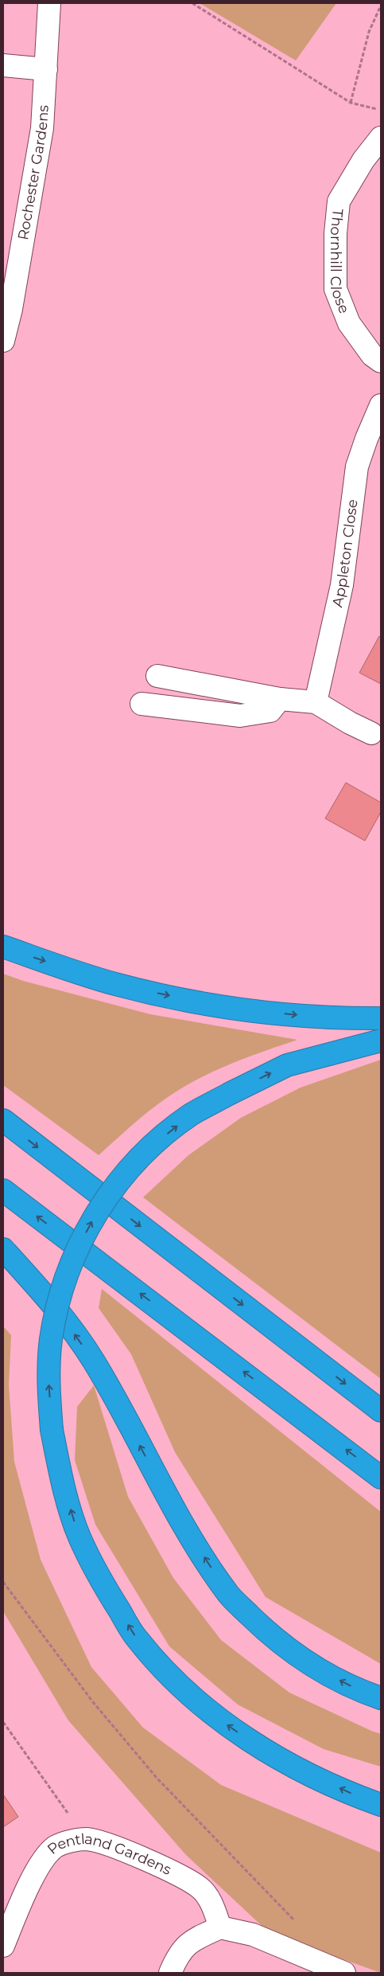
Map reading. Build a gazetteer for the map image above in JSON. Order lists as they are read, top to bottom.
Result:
{
  "streets": {
    "street": [
      "Rochester Gardens",
      "Thornhill Close",
      "Appleton Close",
      "Pentland Gardens"
    ]
  }
}
